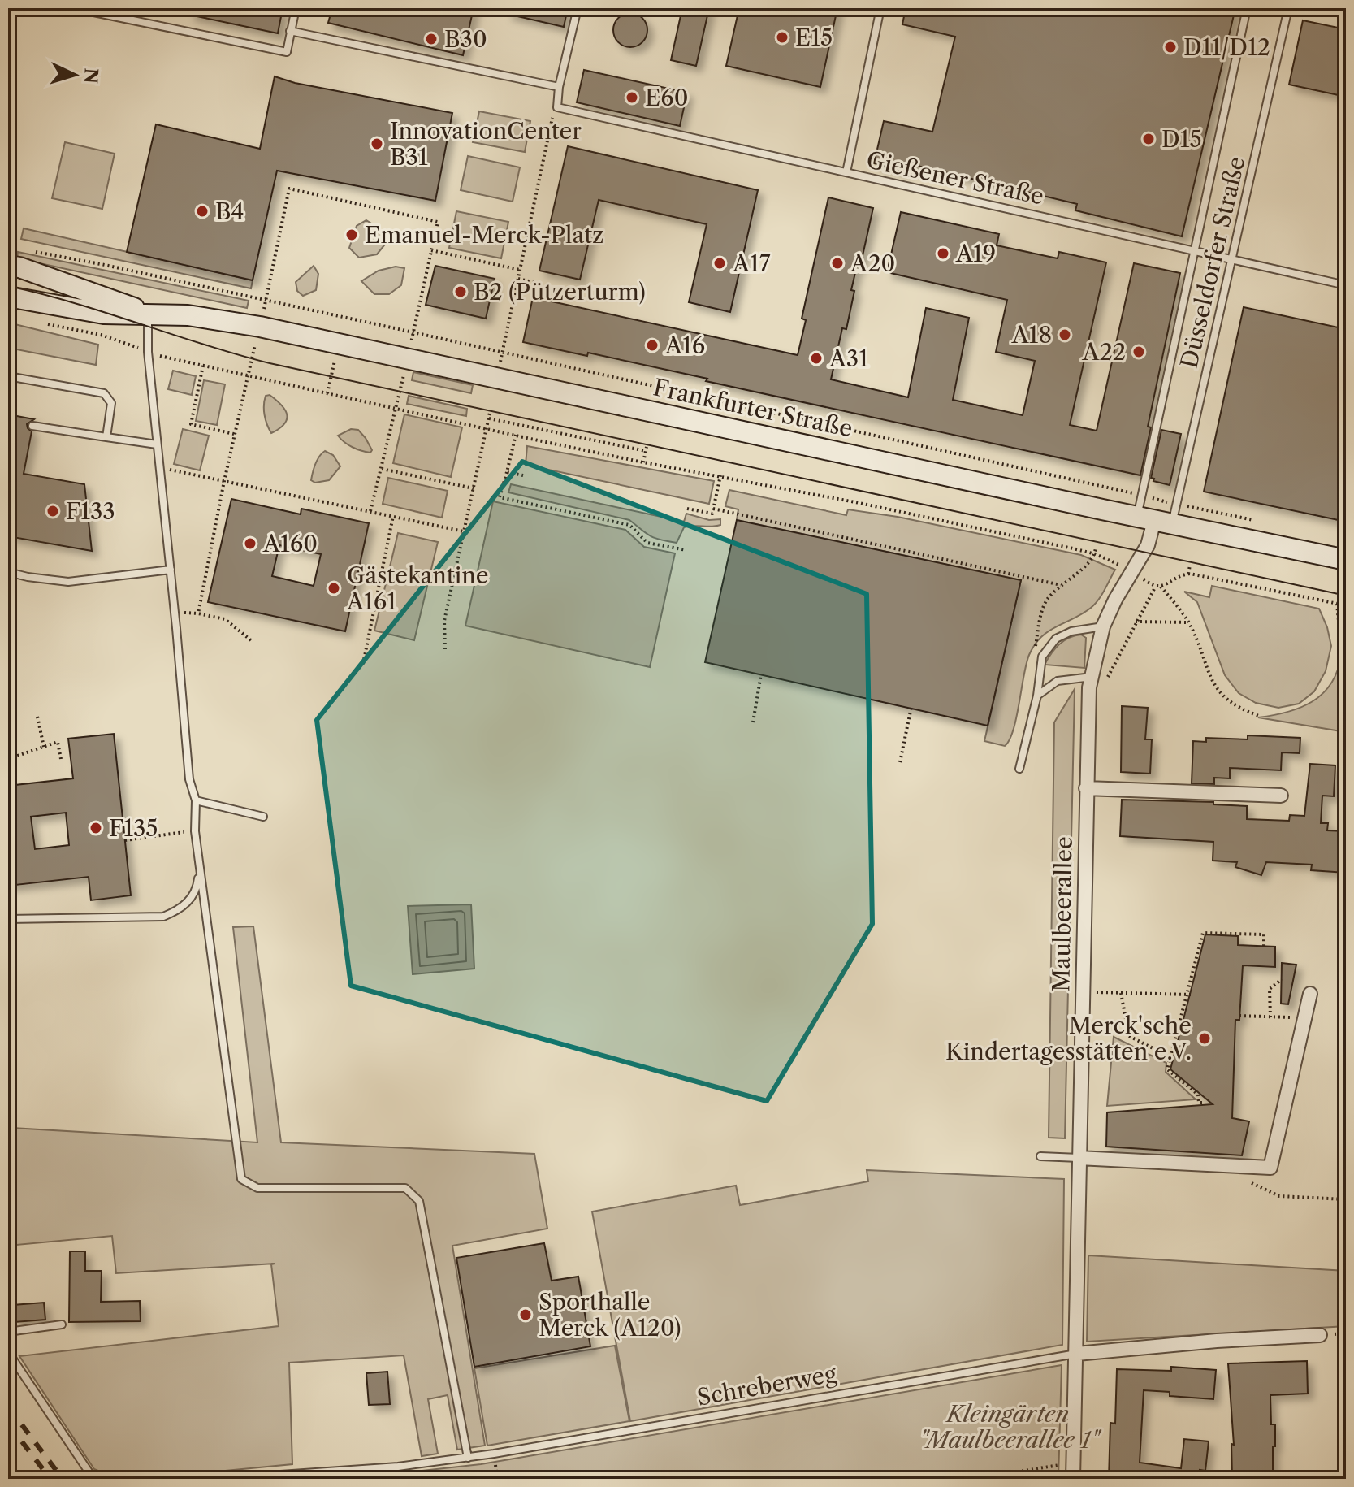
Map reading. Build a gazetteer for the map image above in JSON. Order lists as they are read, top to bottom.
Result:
{
  "streets": {
    "main road": ["Frankfurter Straße"],
    "street": ["Maulbeerallee", "Schreberweg"],
    "lane": ["Gießener Straße", "Düsseldorfer Straße"]
  },
  "crossings": [
    ["Gießener Straße", "Düsseldorfer Straße"],
    ["Düsseldorfer Straße", "Frankfurter Straße"],
    ["Düsseldorfer Straße", "Maulbeerallee"],
    ["Frankfurter Straße", "Maulbeerallee"],
    ["Maulbeerallee", "Schreberweg"]
  ],
  "parks": ["Kleingärten \"Maulbeerallee 1\""],
  "places": [
    "E15",
    "B30",
    "D11/D12",
    "E60",
    "D15",
    "InnovationCenter B31",
    "B4",
    "Emanuel-Merck-Platz",
    "A19",
    "A17",
    "A20",
    "B2 (Pützerturm)",
    "A18",
    "A16",
    "A22",
    "A31",
    "F133",
    "A160",
    "Gästekantine A161",
    "F135",
    "Merck'sche Kindertagesstätten e.V.",
    "Sporthalle Merck (A120)"
  ],
  "north": "right"
}
